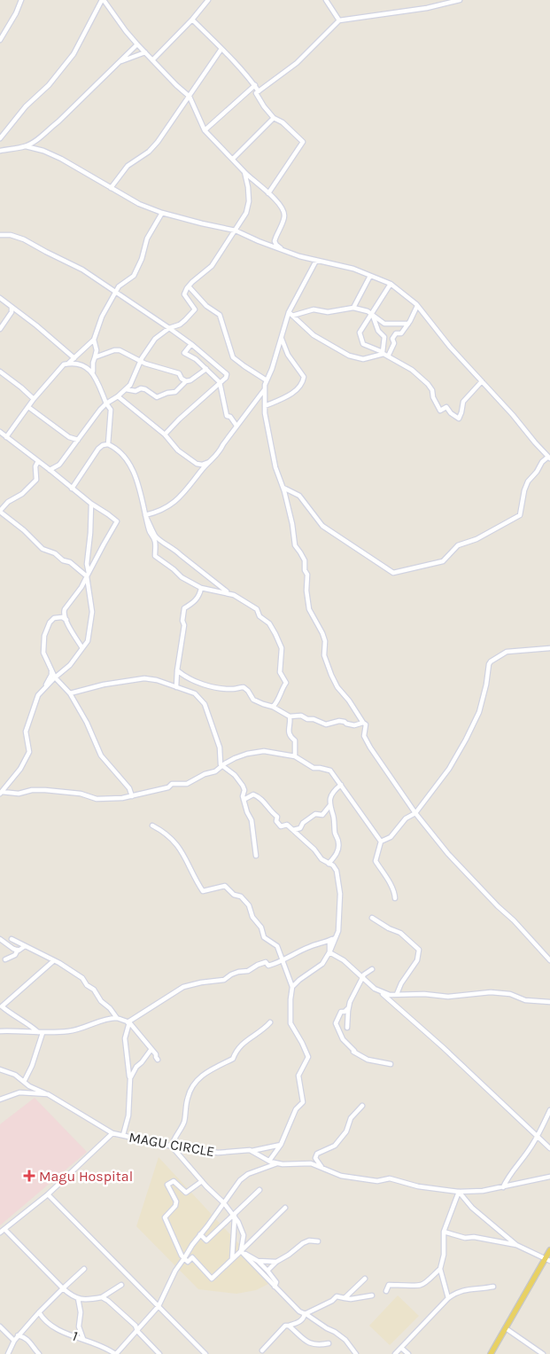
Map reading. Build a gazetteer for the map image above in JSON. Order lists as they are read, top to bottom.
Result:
{
  "streets": {
    "street": ["MAGU CIRCLE", "1"]
  },
  "places": {
    "health": ["Magu Hospital"]
  }
}
